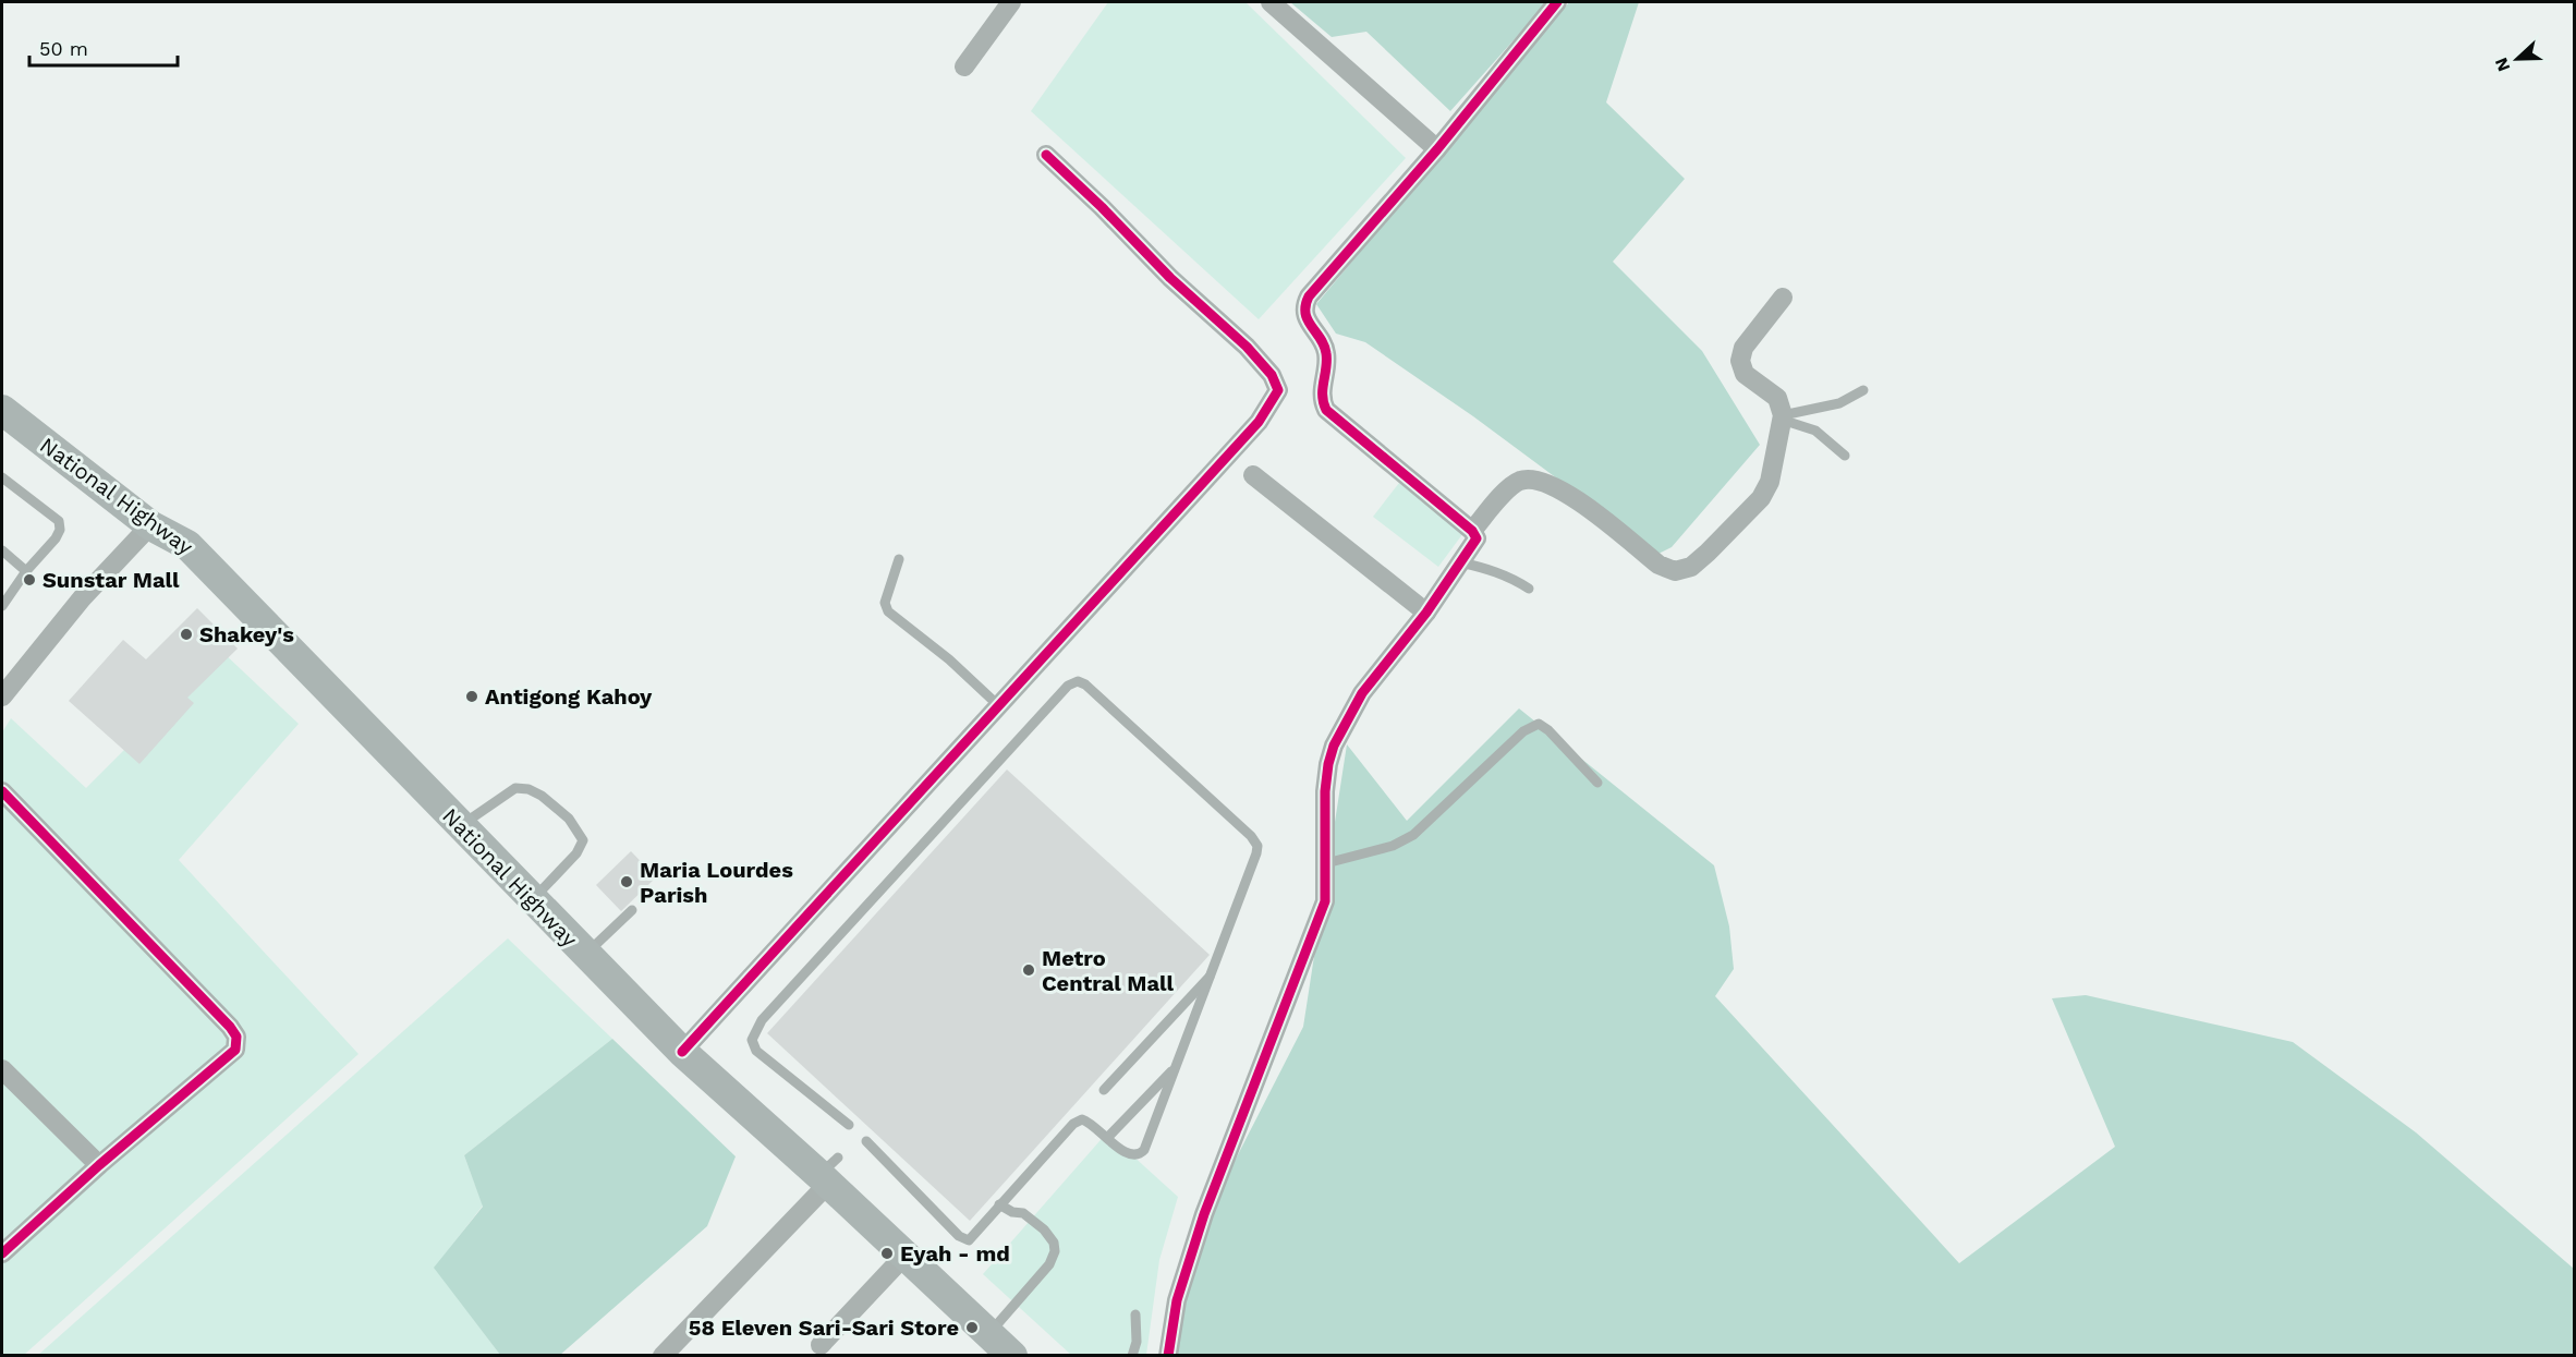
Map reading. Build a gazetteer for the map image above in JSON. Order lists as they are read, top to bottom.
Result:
{
  "streets": {
    "main road": ["National Highway"]
  },
  "places": [
    "Sunstar Mall",
    "Shakey's",
    "Antigong Kahoy",
    "Maria Lourdes Parish",
    "Metro Central Mall",
    "Eyah - md",
    "58 Eleven Sari-Sari Store"
  ],
  "scale_bar": "50 m",
  "north": "left"
}
